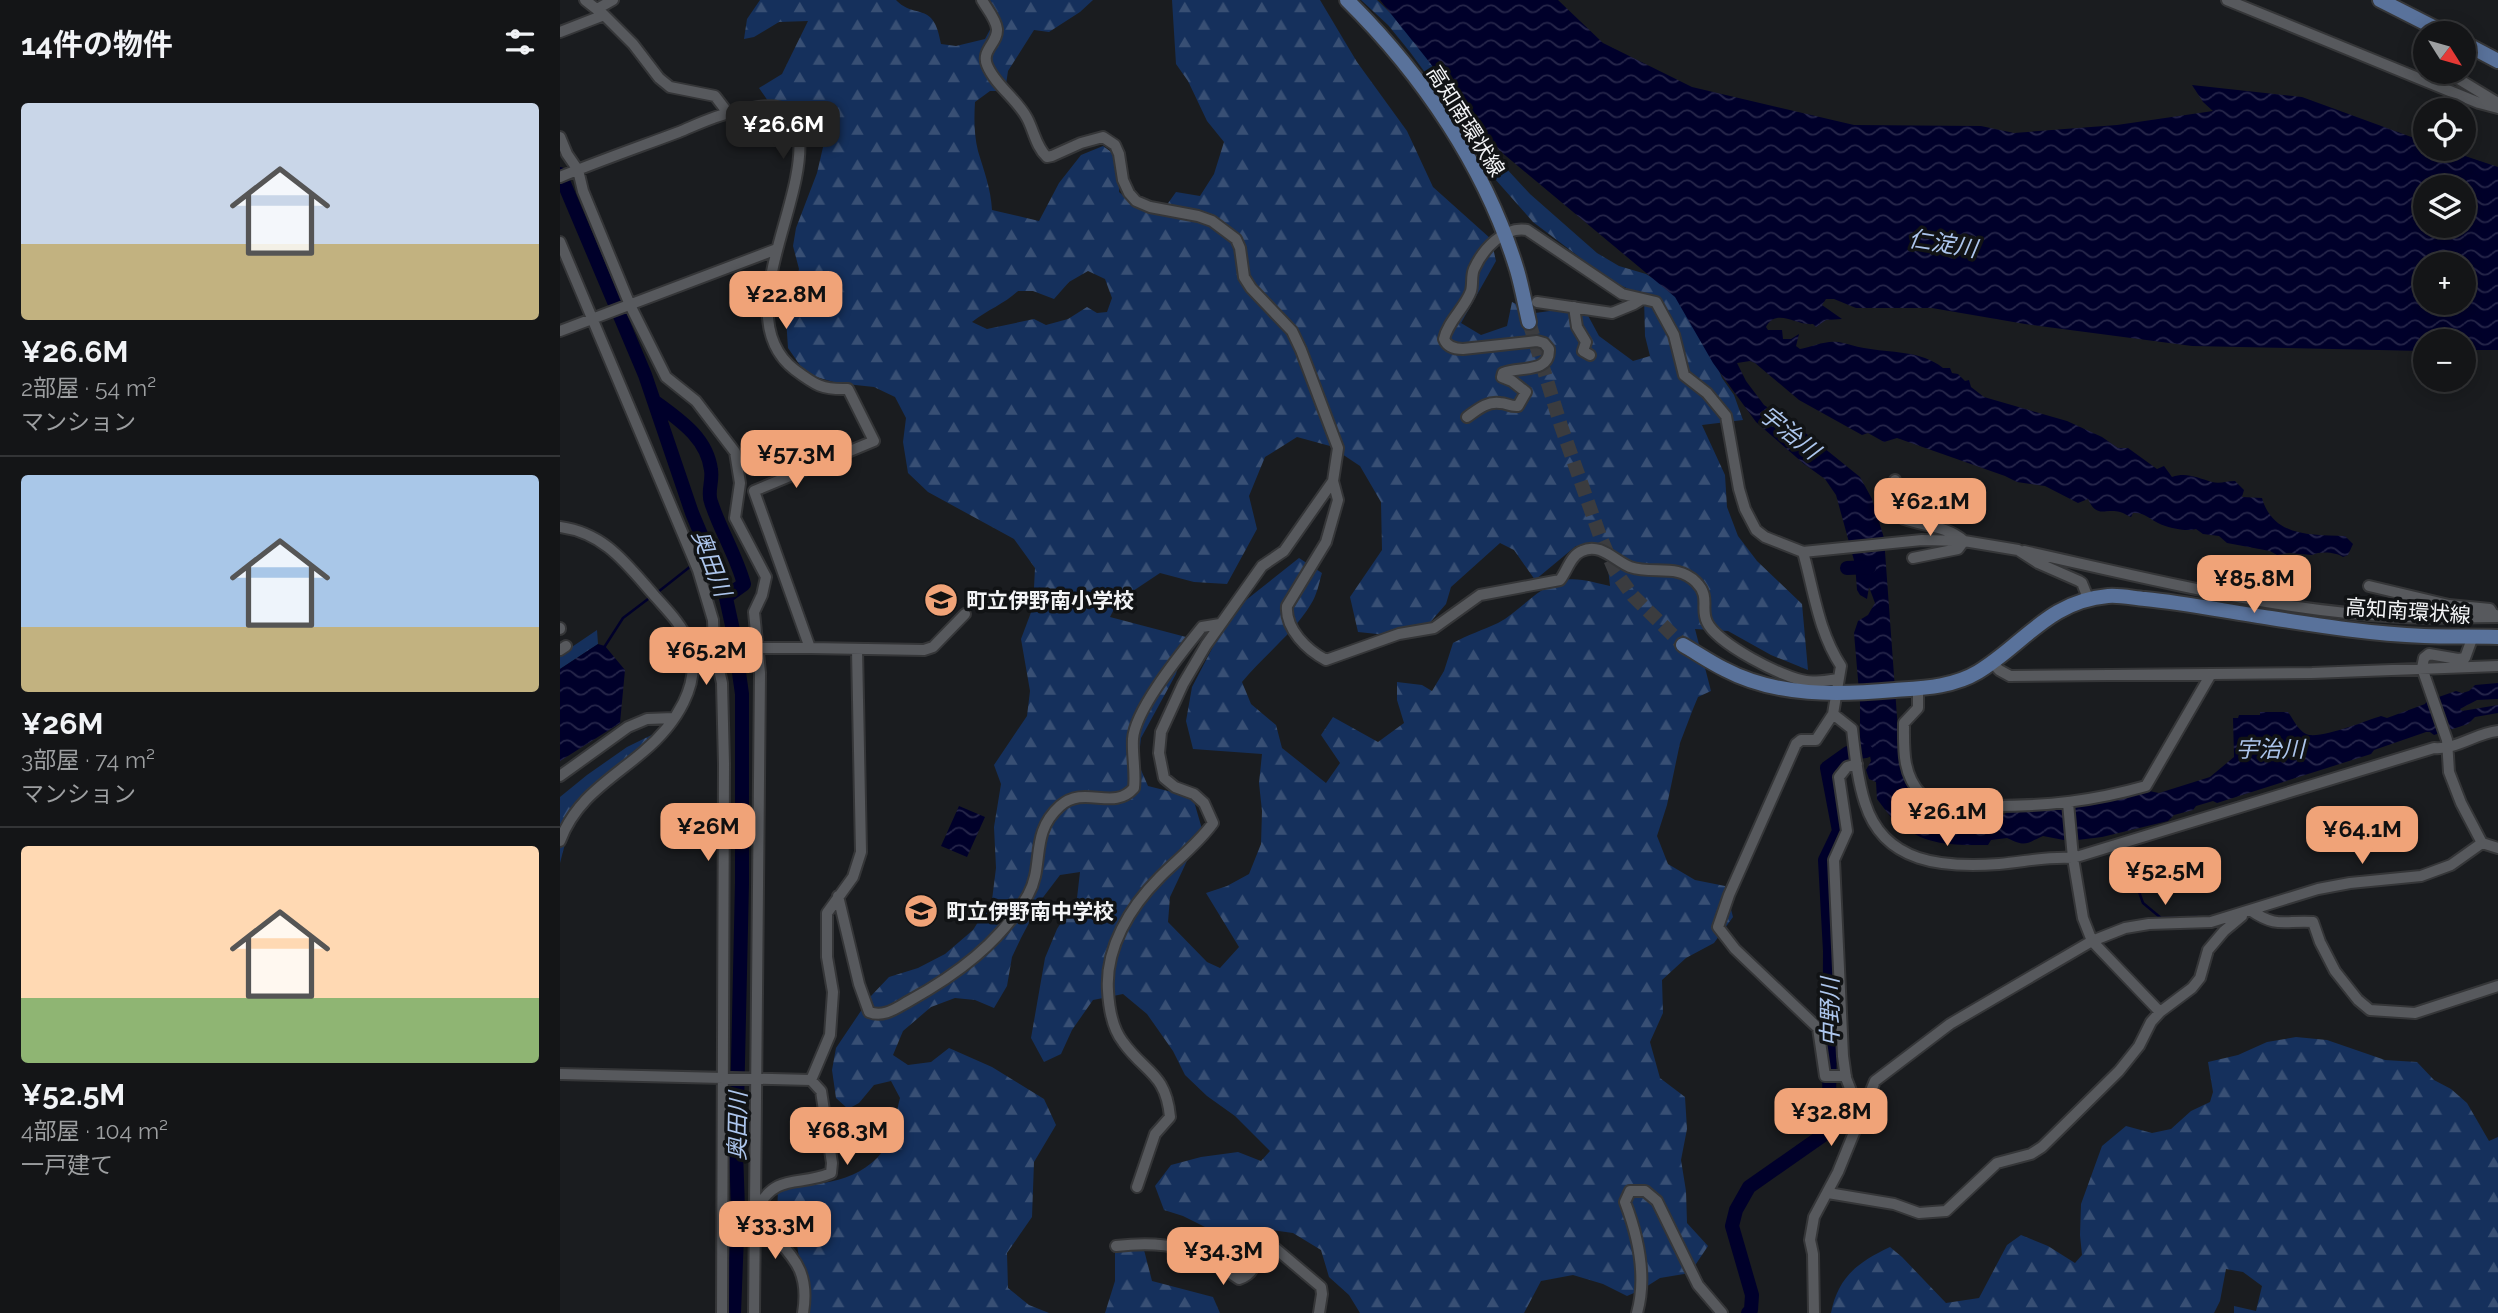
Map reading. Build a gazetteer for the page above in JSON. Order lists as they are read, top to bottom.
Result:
{
  "streets": {
    "main road": ["高知南環状線"]
  },
  "water": [
    "仁淀川",
    "宇治川",
    "奥田川",
    "中野川"
  ],
  "places": {
    "school or university": ["町立伊野南小学校", "町立伊野南中学校"]
  },
  "north": "bottom right",
  "page": {
    "heading": "14件の物件",
    "map_buttons": ["+", "−"],
    "list": [
      {
        "name": "¥26.6M",
        "note": "2部屋 · 54 m² · マンション"
      },
      {
        "name": "¥26M",
        "note": "3部屋 · 74 m² · マンション"
      },
      {
        "name": "¥52.5M",
        "note": "4部屋 · 104 m² · 一戸建て"
      }
    ],
    "price": [
      "¥26.6M",
      "¥22.8M",
      "¥57.3M",
      "¥62.1M",
      "¥85.8M",
      "¥65.2M",
      "¥26.1M",
      "¥26M",
      "¥64.1M",
      "¥52.5M",
      "¥32.8M",
      "¥68.3M",
      "¥33.3M",
      "¥34.3M"
    ]
  }
}
